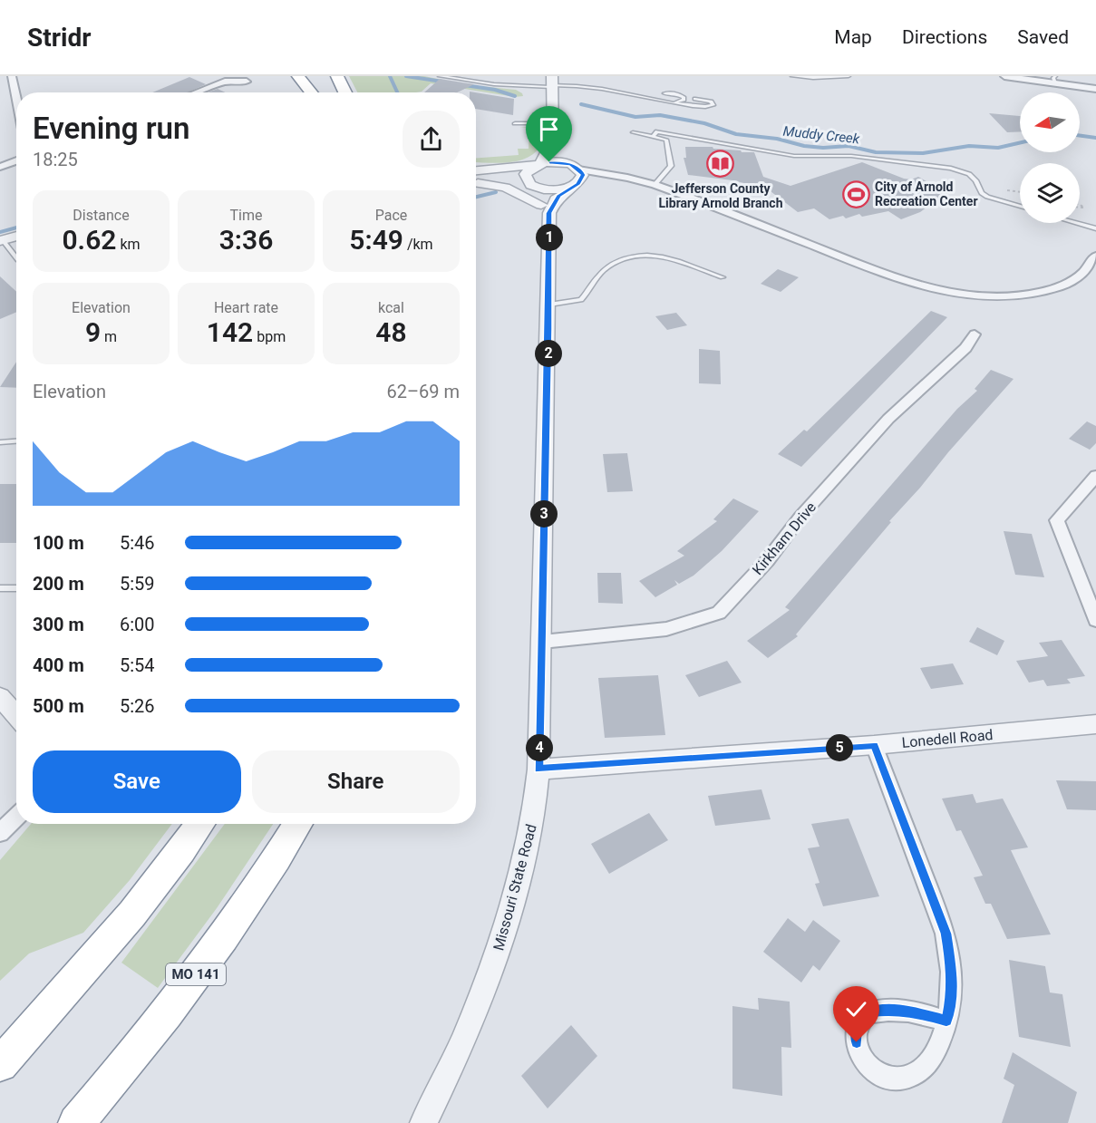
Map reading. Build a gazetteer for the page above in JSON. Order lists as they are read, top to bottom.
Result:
{
  "streets": {
    "highway": ["MO 141"],
    "street": ["Kirkham Drive", "Lonedell Road", "Missouri State Road"]
  },
  "crossings": [
    ["Kirkham Drive", "Missouri State Road"],
    ["Lonedell Road", "Missouri State Road"]
  ],
  "water": ["Muddy Creek"],
  "places": {
    "library": ["Jefferson County Library Arnold Branch"],
    "sports": ["City of Arnold Recreation Center"]
  },
  "north": "left",
  "page": {
    "header": "Stridr",
    "nav": ["Map", "Directions", "Saved"],
    "heading": ["Evening run", "18:25"],
    "stats": [
      ["Distance", "0.62 km"],
      ["Time", "3:36"],
      ["Pace", "5:49 /km"],
      ["Elevation", "9 m"],
      ["Heart rate", "142 bpm"],
      ["kcal", "48"]
    ],
    "pins": [
      "1",
      "2",
      "3",
      "4",
      "5"
    ],
    "chart": ["Elevation", "62–69 m"],
    "list": [
      {
        "name": "100 m",
        "note": "5:46"
      },
      {
        "name": "200 m",
        "note": "5:59"
      },
      {
        "name": "300 m",
        "note": "6:00"
      },
      {
        "name": "400 m",
        "note": "5:54"
      },
      {
        "name": "500 m",
        "note": "5:26"
      }
    ],
    "buttons": ["Save", "Share"]
  }
}
